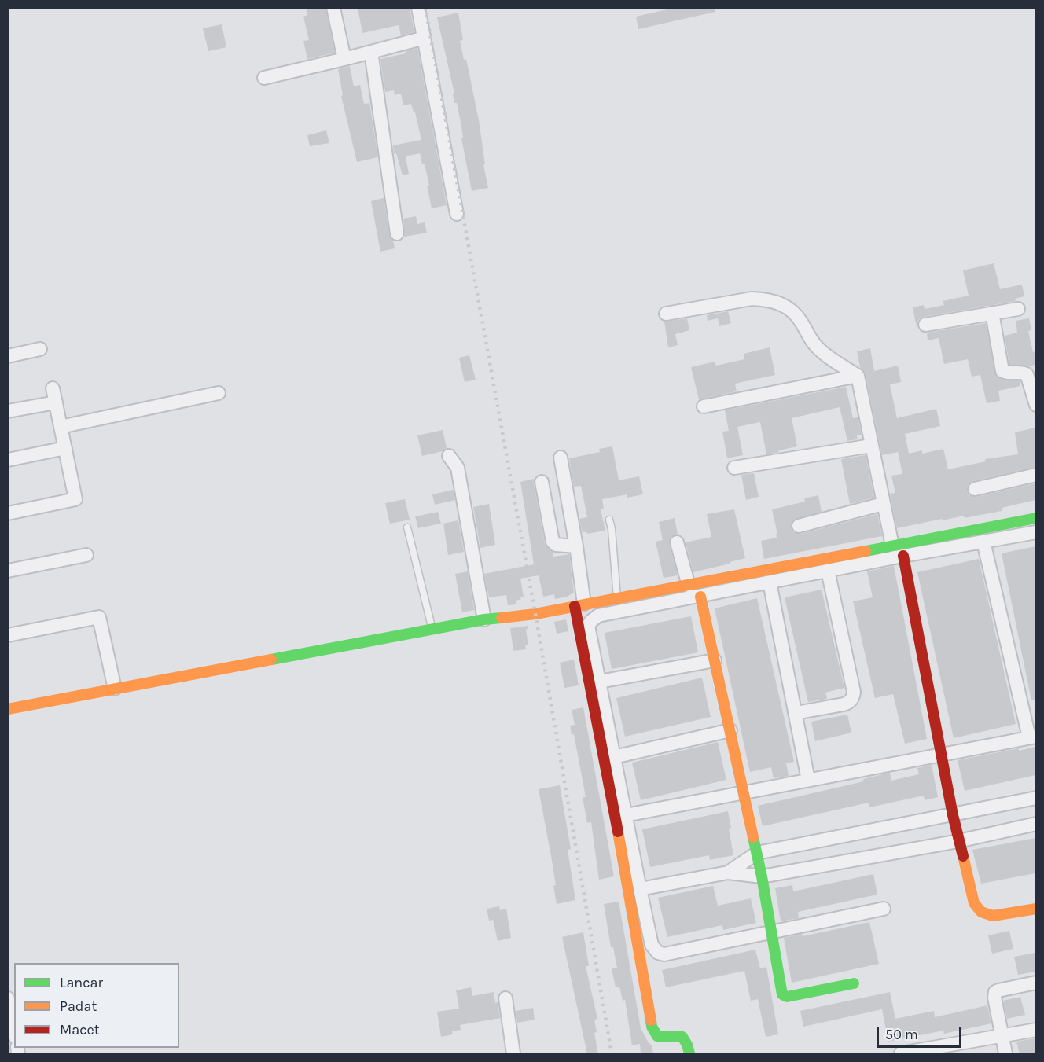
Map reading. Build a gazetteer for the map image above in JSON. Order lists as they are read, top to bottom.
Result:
{
  "legend": ["Lancar", "Padat", "Macet"],
  "scale_bar": "50 m"
}
